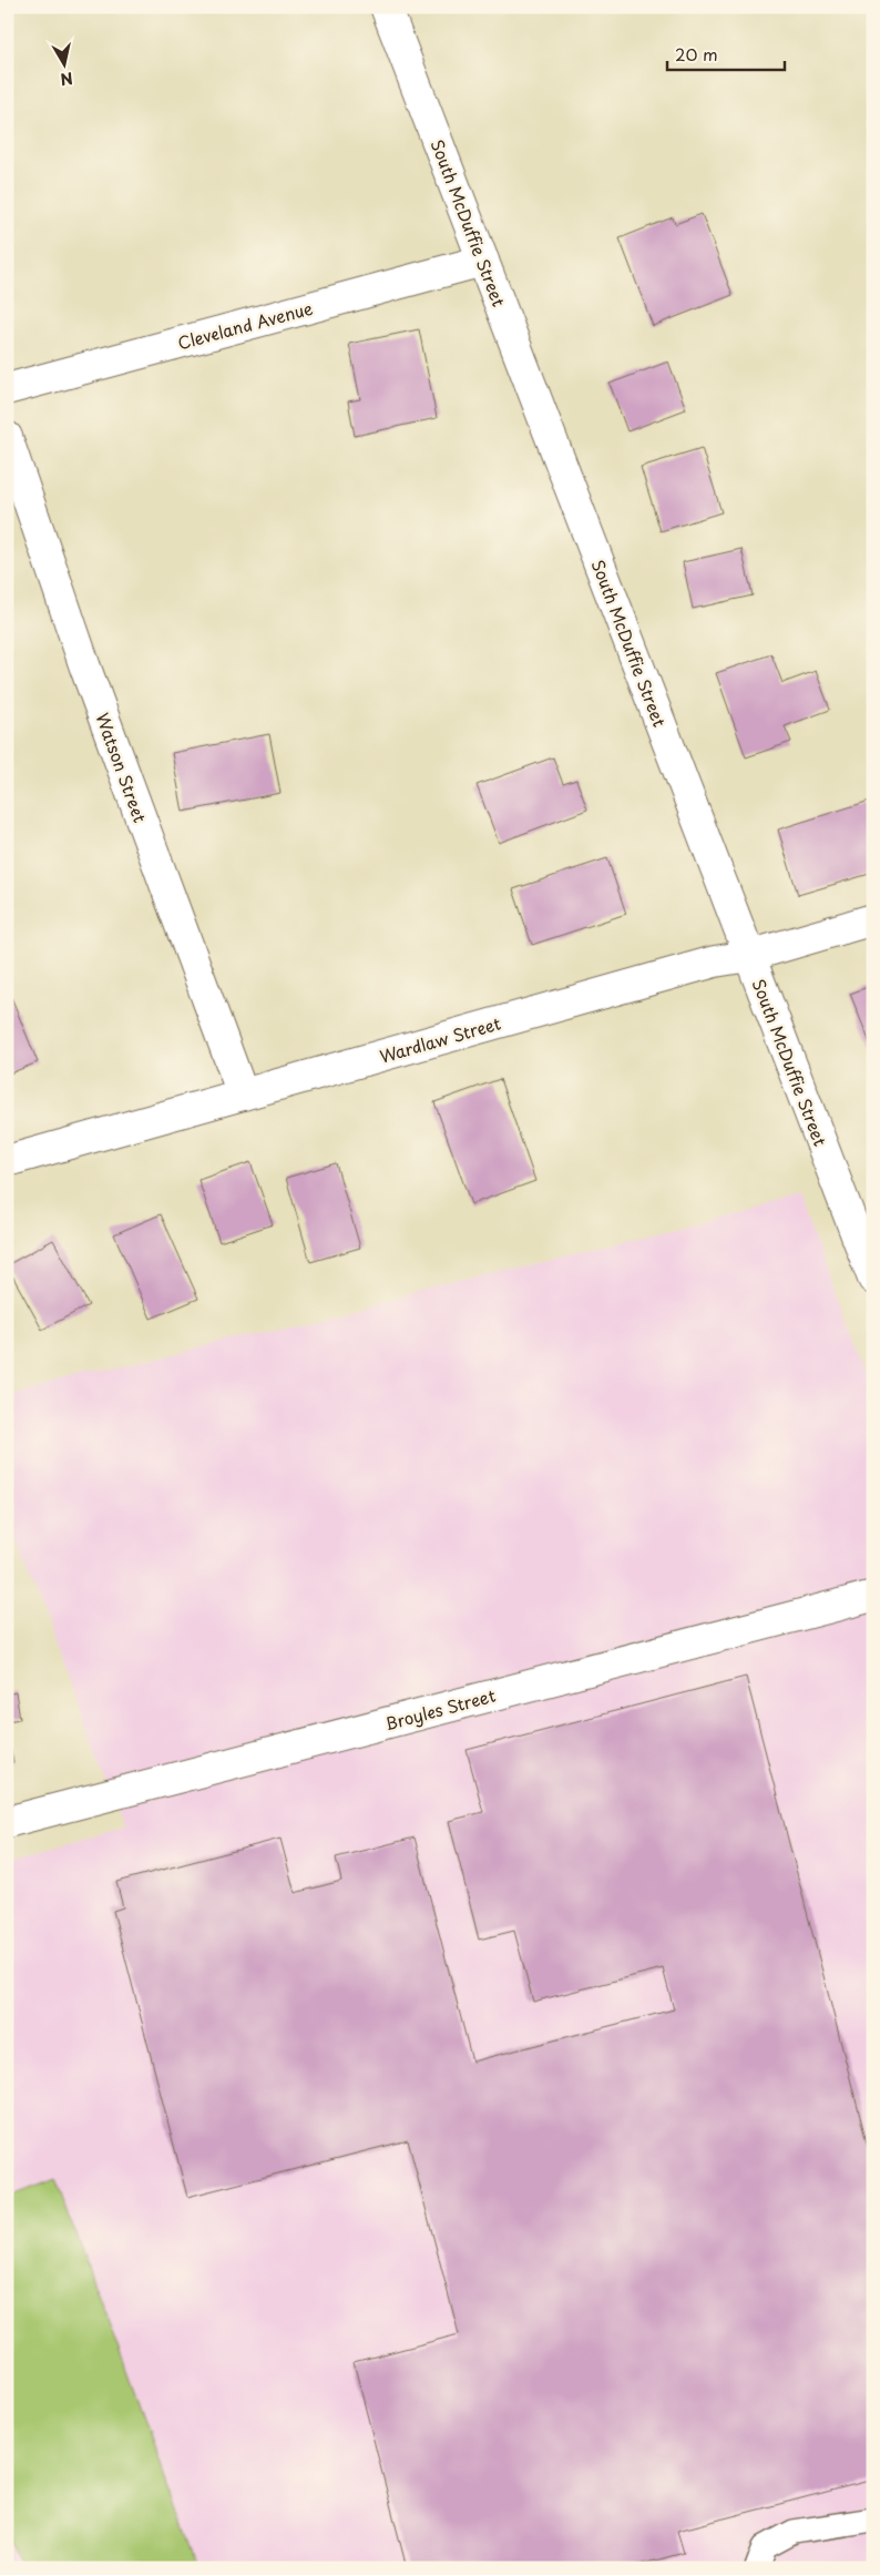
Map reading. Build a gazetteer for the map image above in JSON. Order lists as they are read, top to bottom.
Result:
{
  "streets": {
    "street": [
      "South McDuffie Street",
      "Cleveland Avenue",
      "Watson Street",
      "Wardlaw Street",
      "Broyles Street"
    ]
  },
  "crossings": [
    ["South McDuffie Street", "Cleveland Avenue"],
    ["South McDuffie Street", "Wardlaw Street"],
    ["Watson Street", "Wardlaw Street"]
  ],
  "scale_bar": "20 m",
  "north": "bottom"
}
